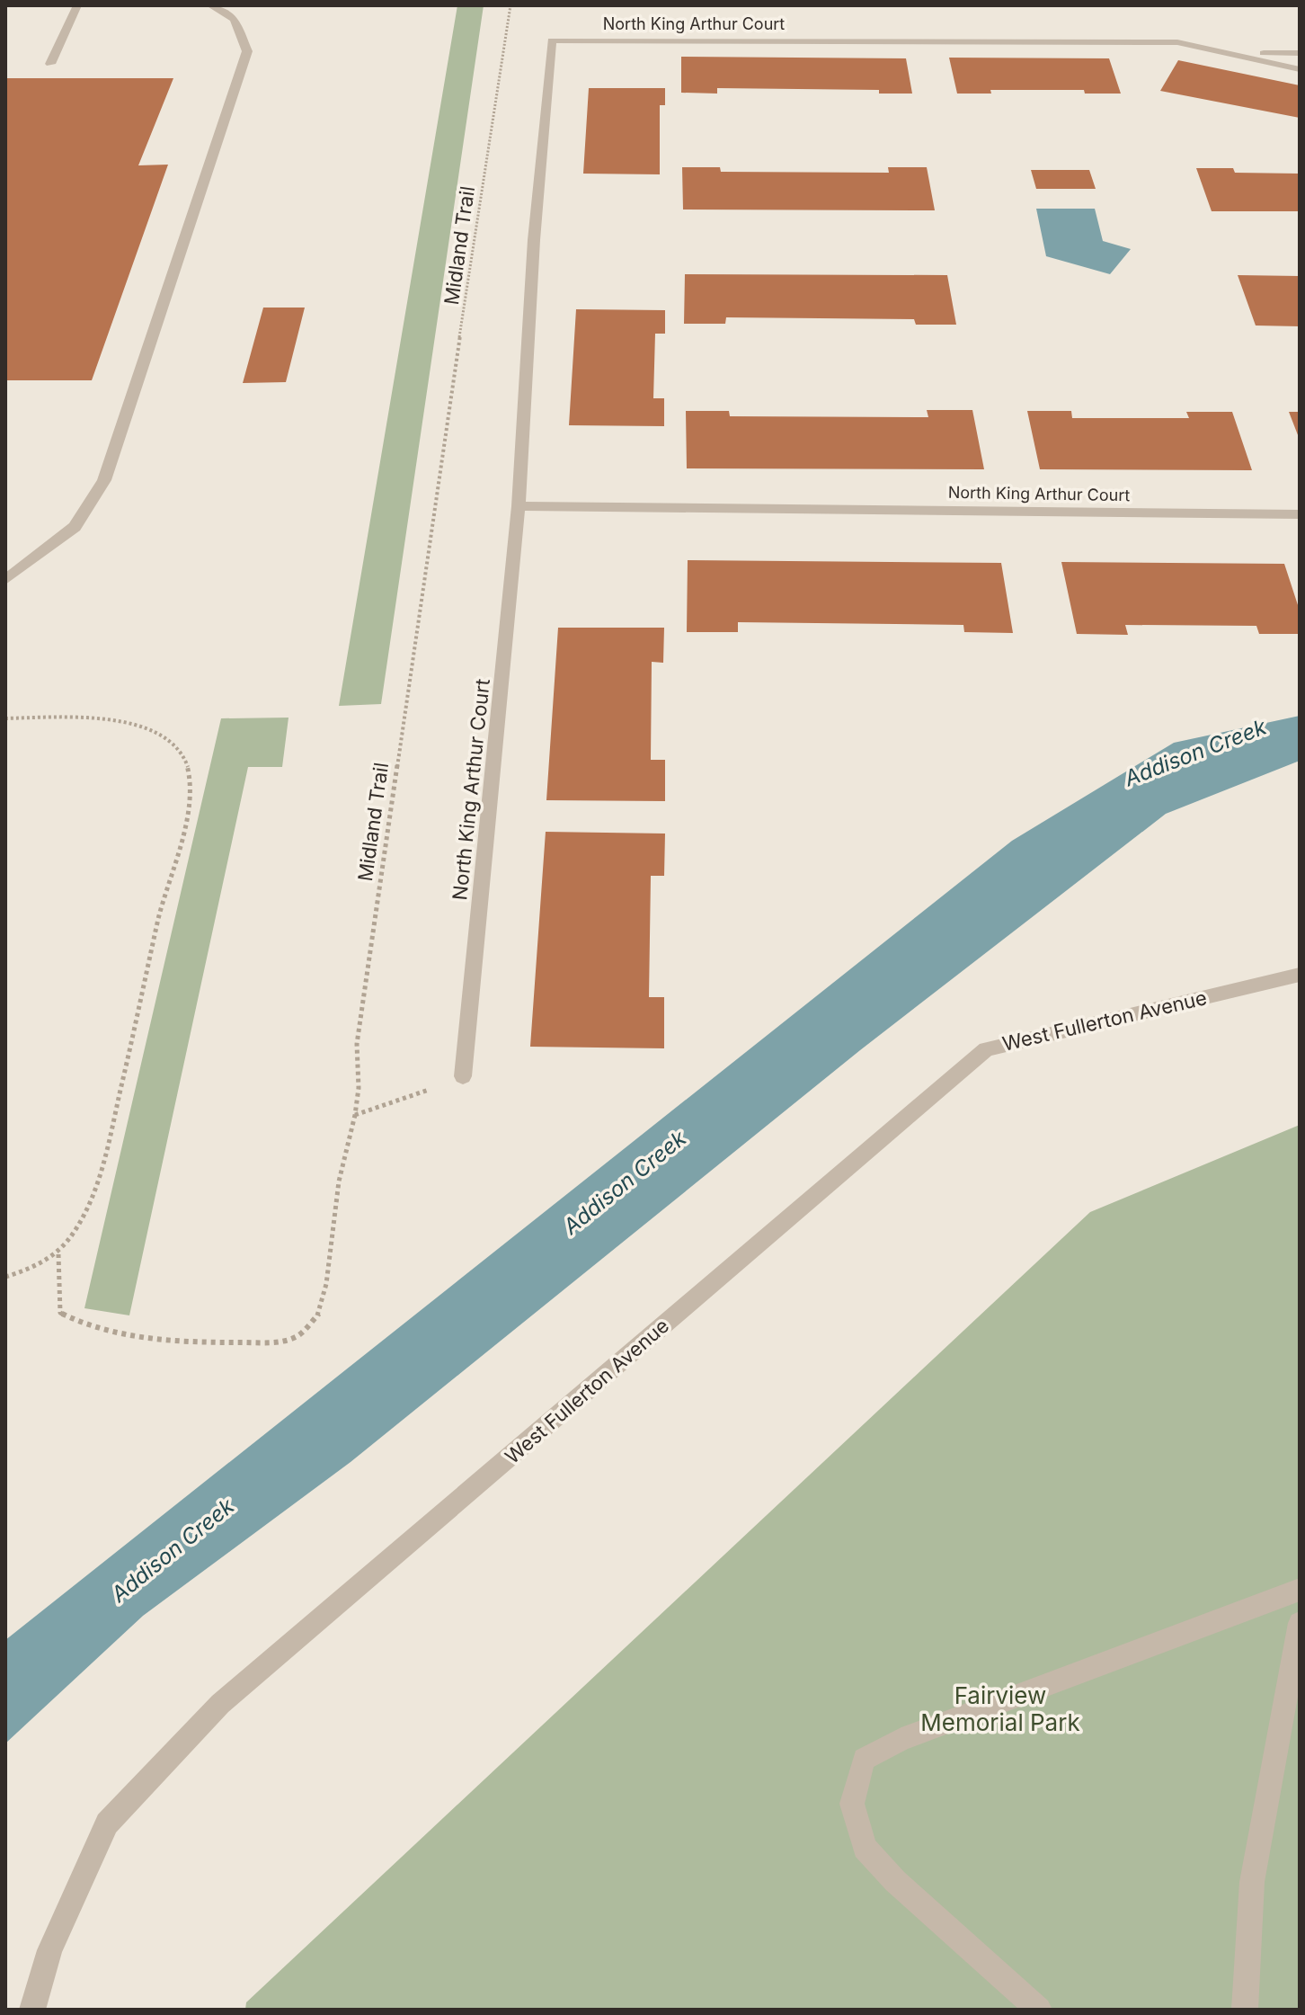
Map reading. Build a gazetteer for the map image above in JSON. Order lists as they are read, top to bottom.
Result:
{
  "streets": {
    "street": ["North King Arthur Court", "West Fullerton Avenue"],
    "path": ["Midland Trail"]
  },
  "water": ["Addison Creek"],
  "parks": ["Fairview Memorial Park"]
}
